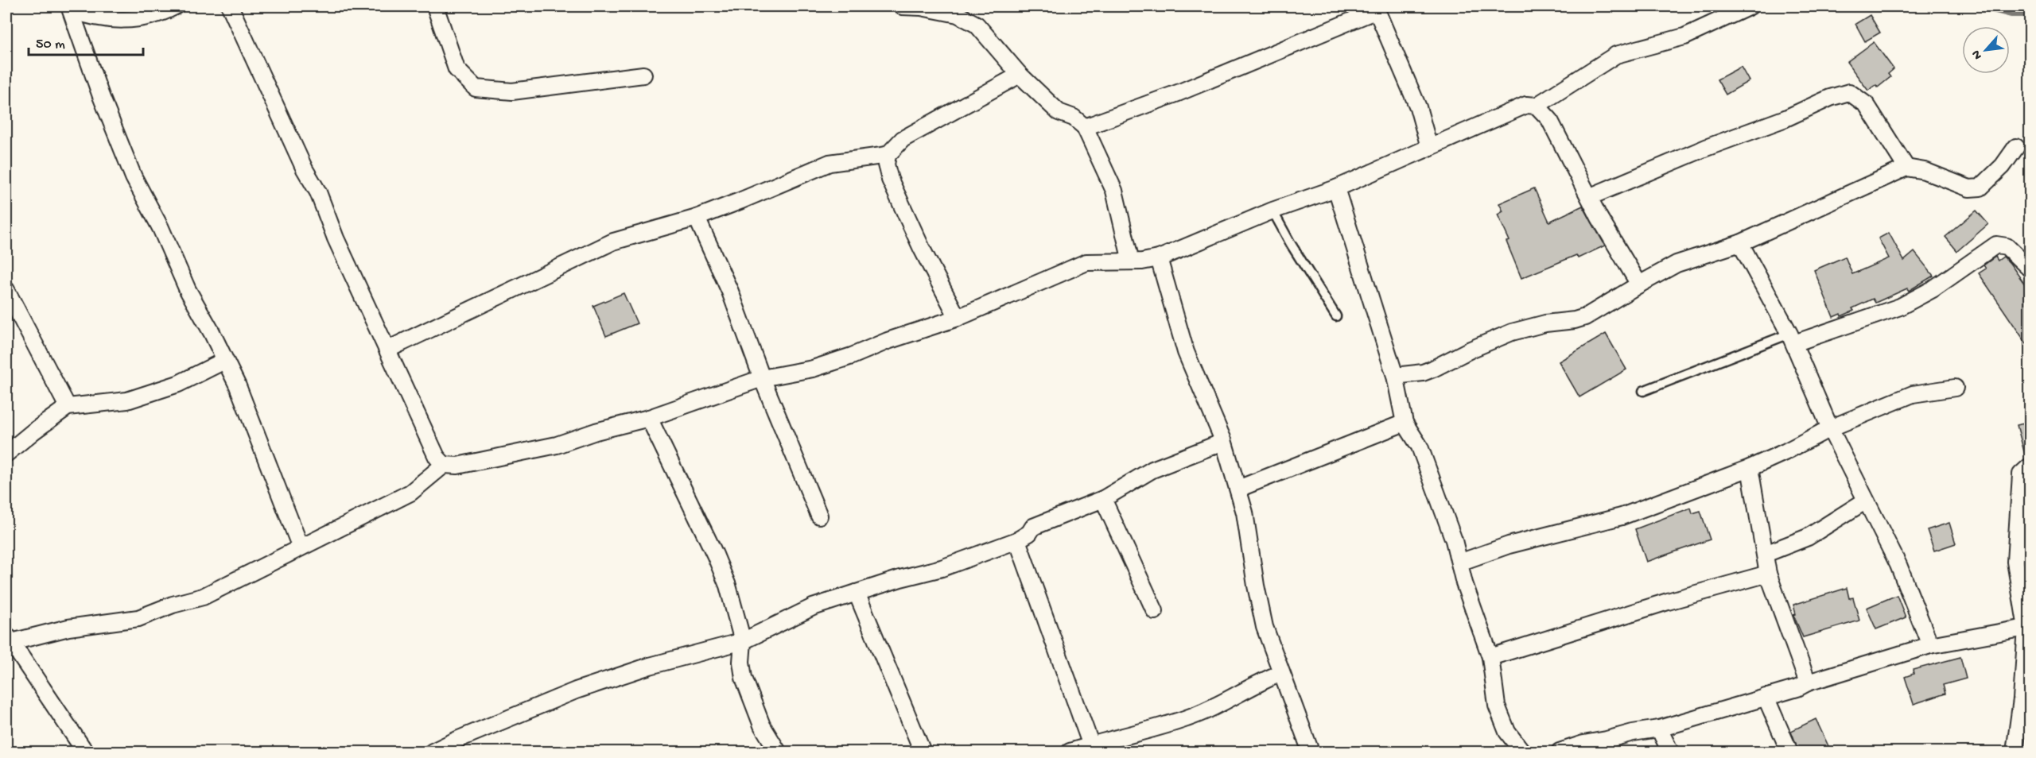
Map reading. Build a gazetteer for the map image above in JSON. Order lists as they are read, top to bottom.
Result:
{
  "scale_bar": "50 m",
  "north": "bottom left"
}
